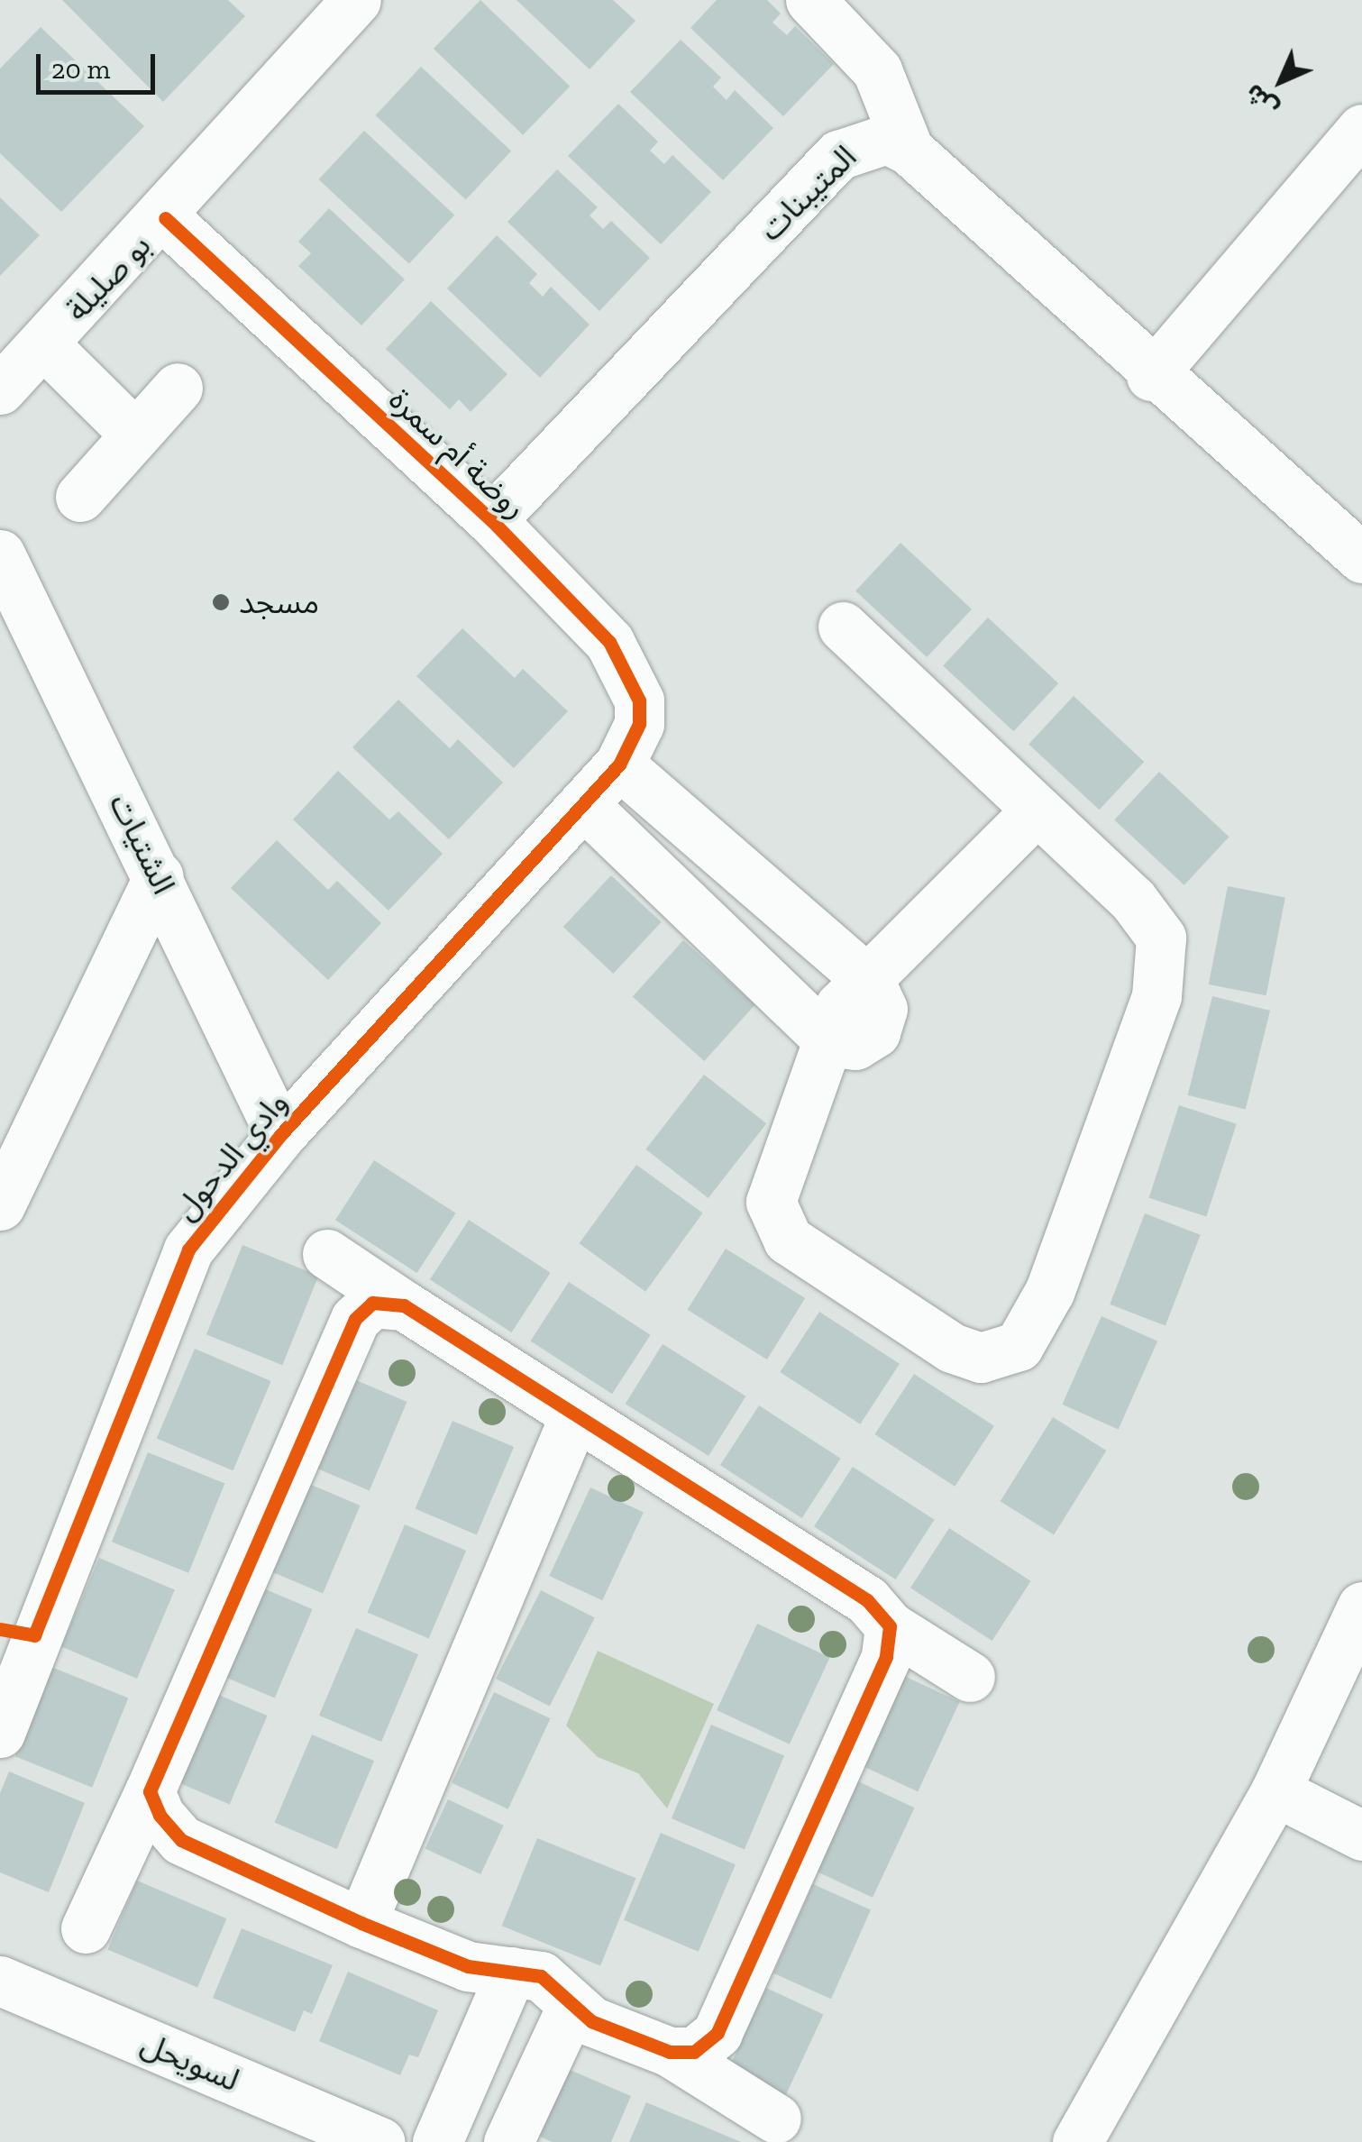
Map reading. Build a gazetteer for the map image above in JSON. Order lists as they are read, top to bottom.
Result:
{
  "streets": {
    "street": [
      "المتيبنات",
      "بو صليلة",
      "روضة أم سمرة",
      "الشتيات",
      "وادي الدحول",
      "لسويحل"
    ]
  },
  "crossings": [
    ["المتيبنات", "روضة أم سمرة"],
    ["بو صليلة", "روضة أم سمرة"],
    ["روضة أم سمرة", "وادي الدحول"],
    ["الشتيات", "وادي الدحول"]
  ],
  "places": ["مسجد"],
  "scale_bar": "20 m",
  "north": "bottom left"
}
